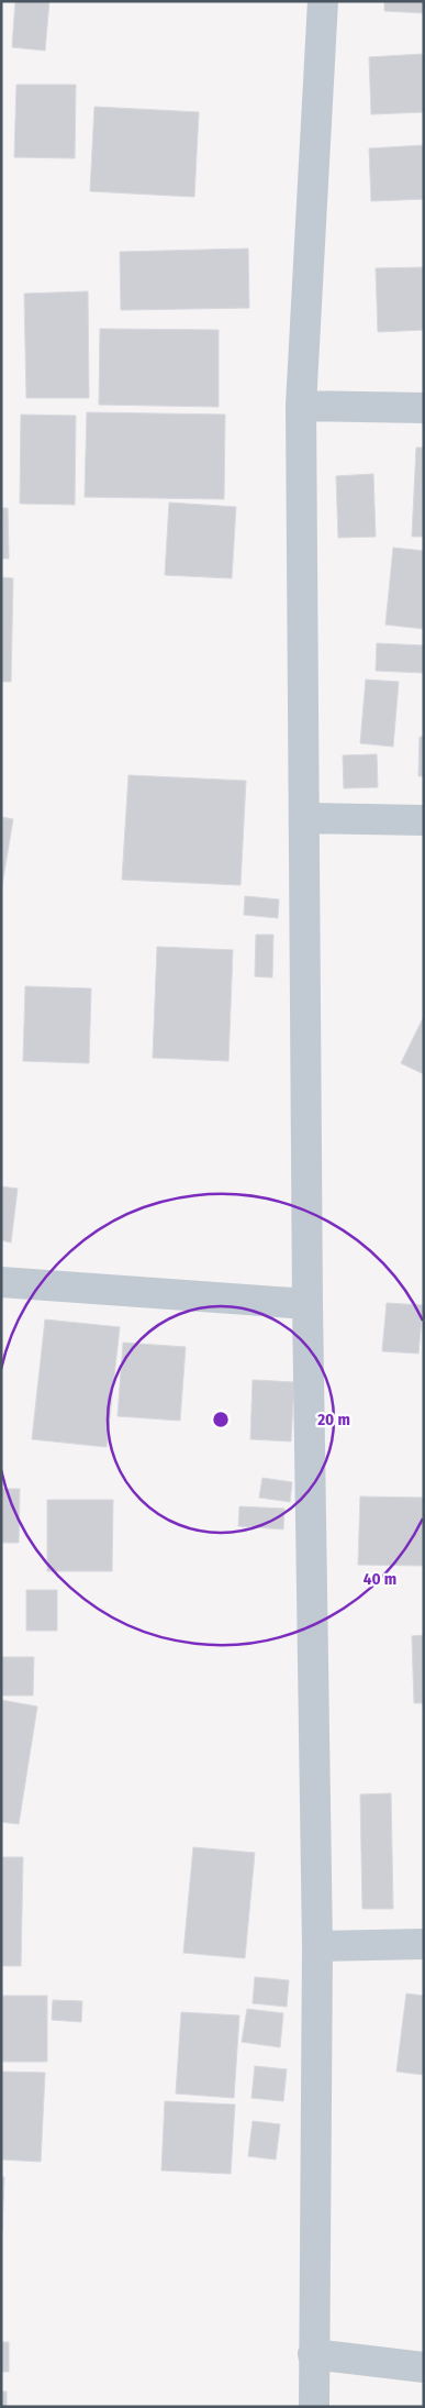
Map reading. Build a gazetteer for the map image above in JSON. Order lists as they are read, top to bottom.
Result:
{
  "rings": ["20 m", "40 m"]
}
